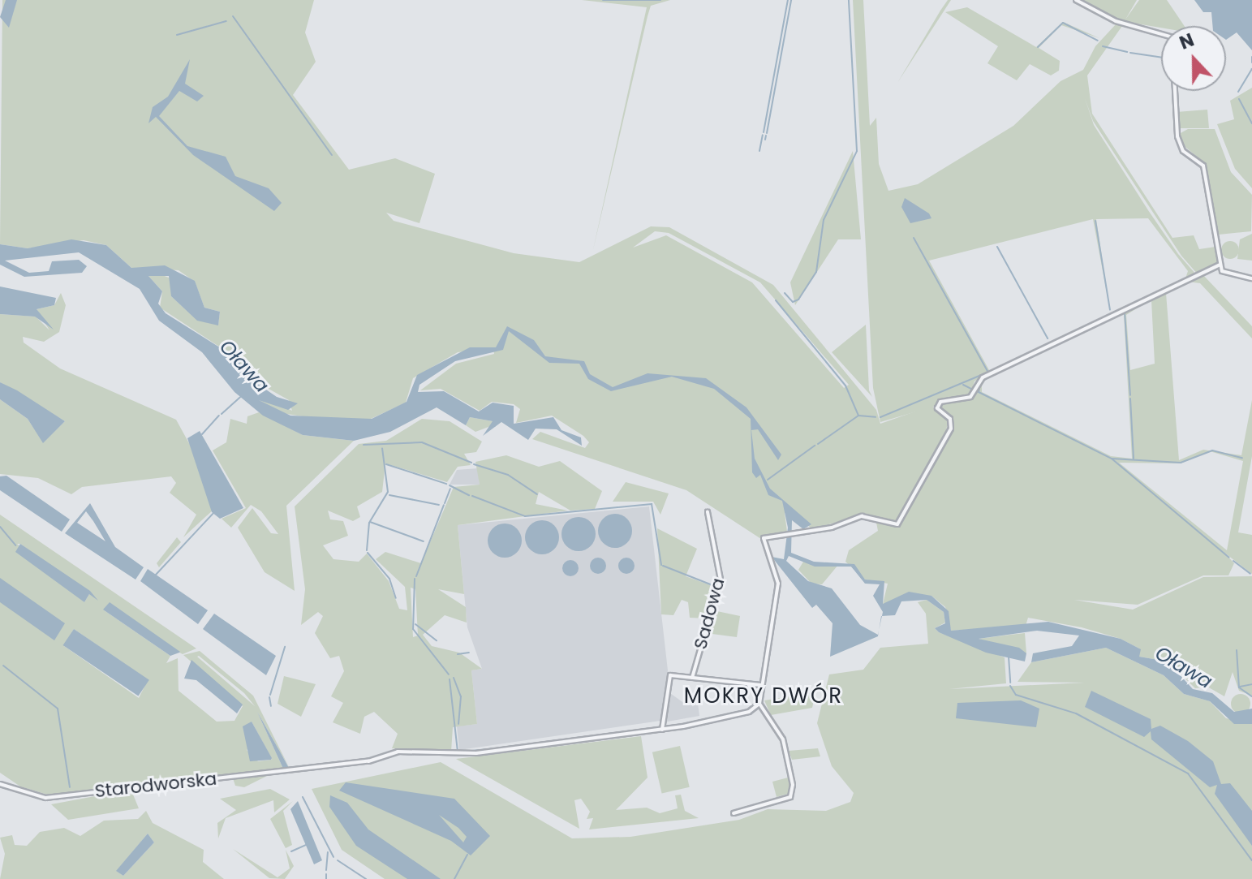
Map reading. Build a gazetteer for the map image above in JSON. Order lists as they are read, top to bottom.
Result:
{
  "streets": {
    "street": ["Sadowa", "Starodworska"]
  },
  "districts": ["MOKRY DWÓR"],
  "water": ["Oława"],
  "north": "top"
}
